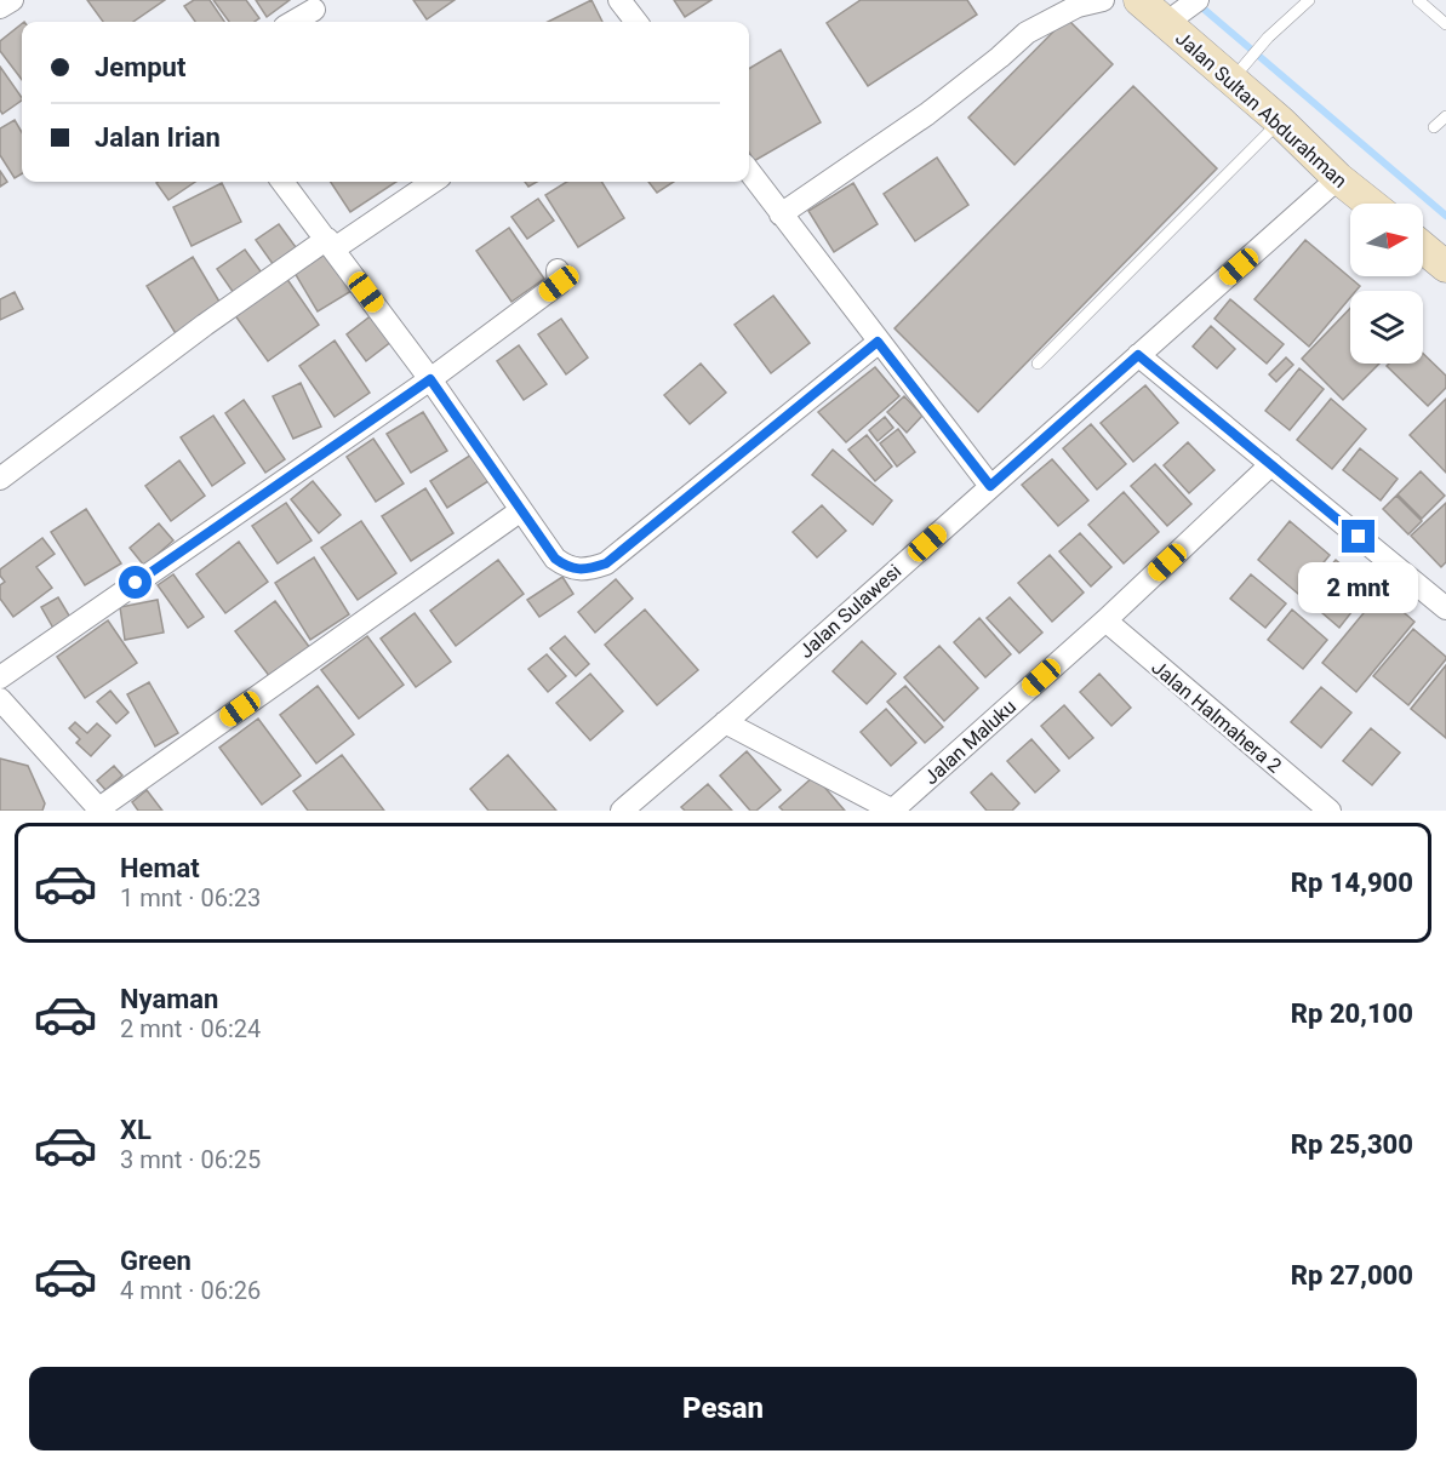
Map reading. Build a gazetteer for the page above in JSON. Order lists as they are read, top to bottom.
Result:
{
  "streets": {
    "street": [
      "Jalan Sultan Abdurahman",
      "Jalan Sulawesi",
      "Jalan Halmahera 2",
      "Jalan Maluku"
    ]
  },
  "crossings": [
    ["Jalan Sultan Abdurahman", "Jalan Sulawesi"],
    ["Jalan Halmahera 2", "Jalan Maluku"]
  ],
  "north": "right",
  "page": {
    "banner": ["Jemput", "Jalan Irian"],
    "bubble": "2 mnt",
    "list": [
      {
        "name": "Hemat",
        "note": "1 mnt · 06:23",
        "value": "Rp 14,900"
      },
      {
        "name": "Nyaman",
        "note": "2 mnt · 06:24",
        "value": "Rp 20,100"
      },
      {
        "name": "XL",
        "note": "3 mnt · 06:25",
        "value": "Rp 25,300"
      },
      {
        "name": "Green",
        "note": "4 mnt · 06:26",
        "value": "Rp 27,000"
      }
    ],
    "buttons": "Pesan"
  }
}
